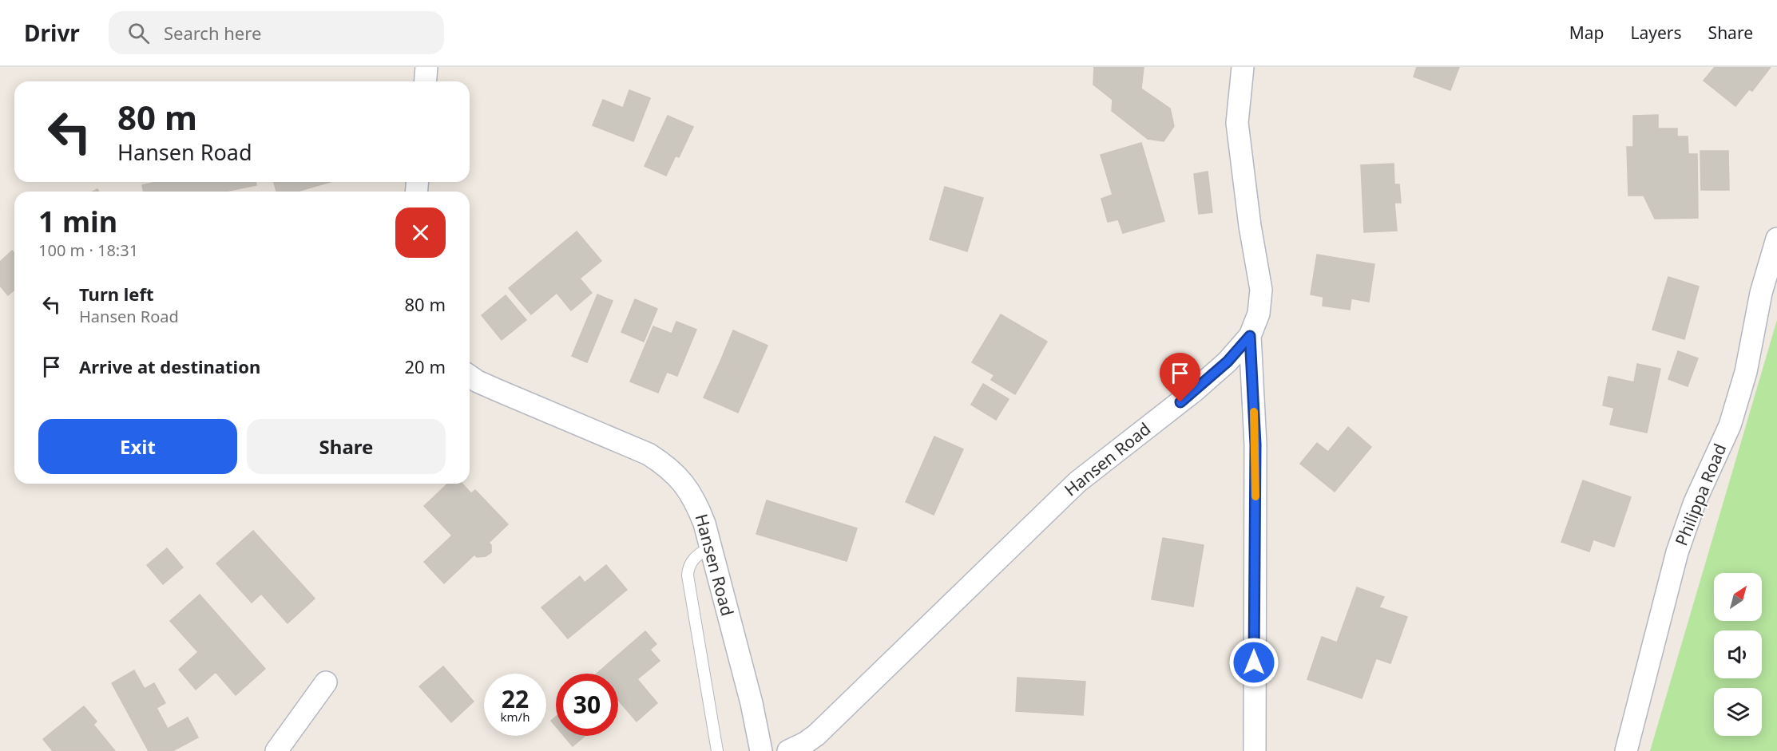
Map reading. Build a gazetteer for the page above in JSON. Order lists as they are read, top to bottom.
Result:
{
  "streets": {
    "street": ["Hansen Road", "Philippa Road"]
  },
  "north": "top right",
  "page": {
    "header": "Drivr",
    "search": "Search here",
    "nav": ["Map", "Layers", "Share"],
    "turn": ["80 m", "Hansen Road"],
    "heading": ["1 min", "100 m · 18:31"],
    "list": [
      {
        "name": "Turn left",
        "note": "Hansen Road",
        "value": "80 m"
      },
      {
        "name": "Arrive at destination",
        "value": "20 m"
      }
    ],
    "buttons": ["Exit", "Share"],
    "speed": "22 km/h",
    "limit": "30"
  }
}
